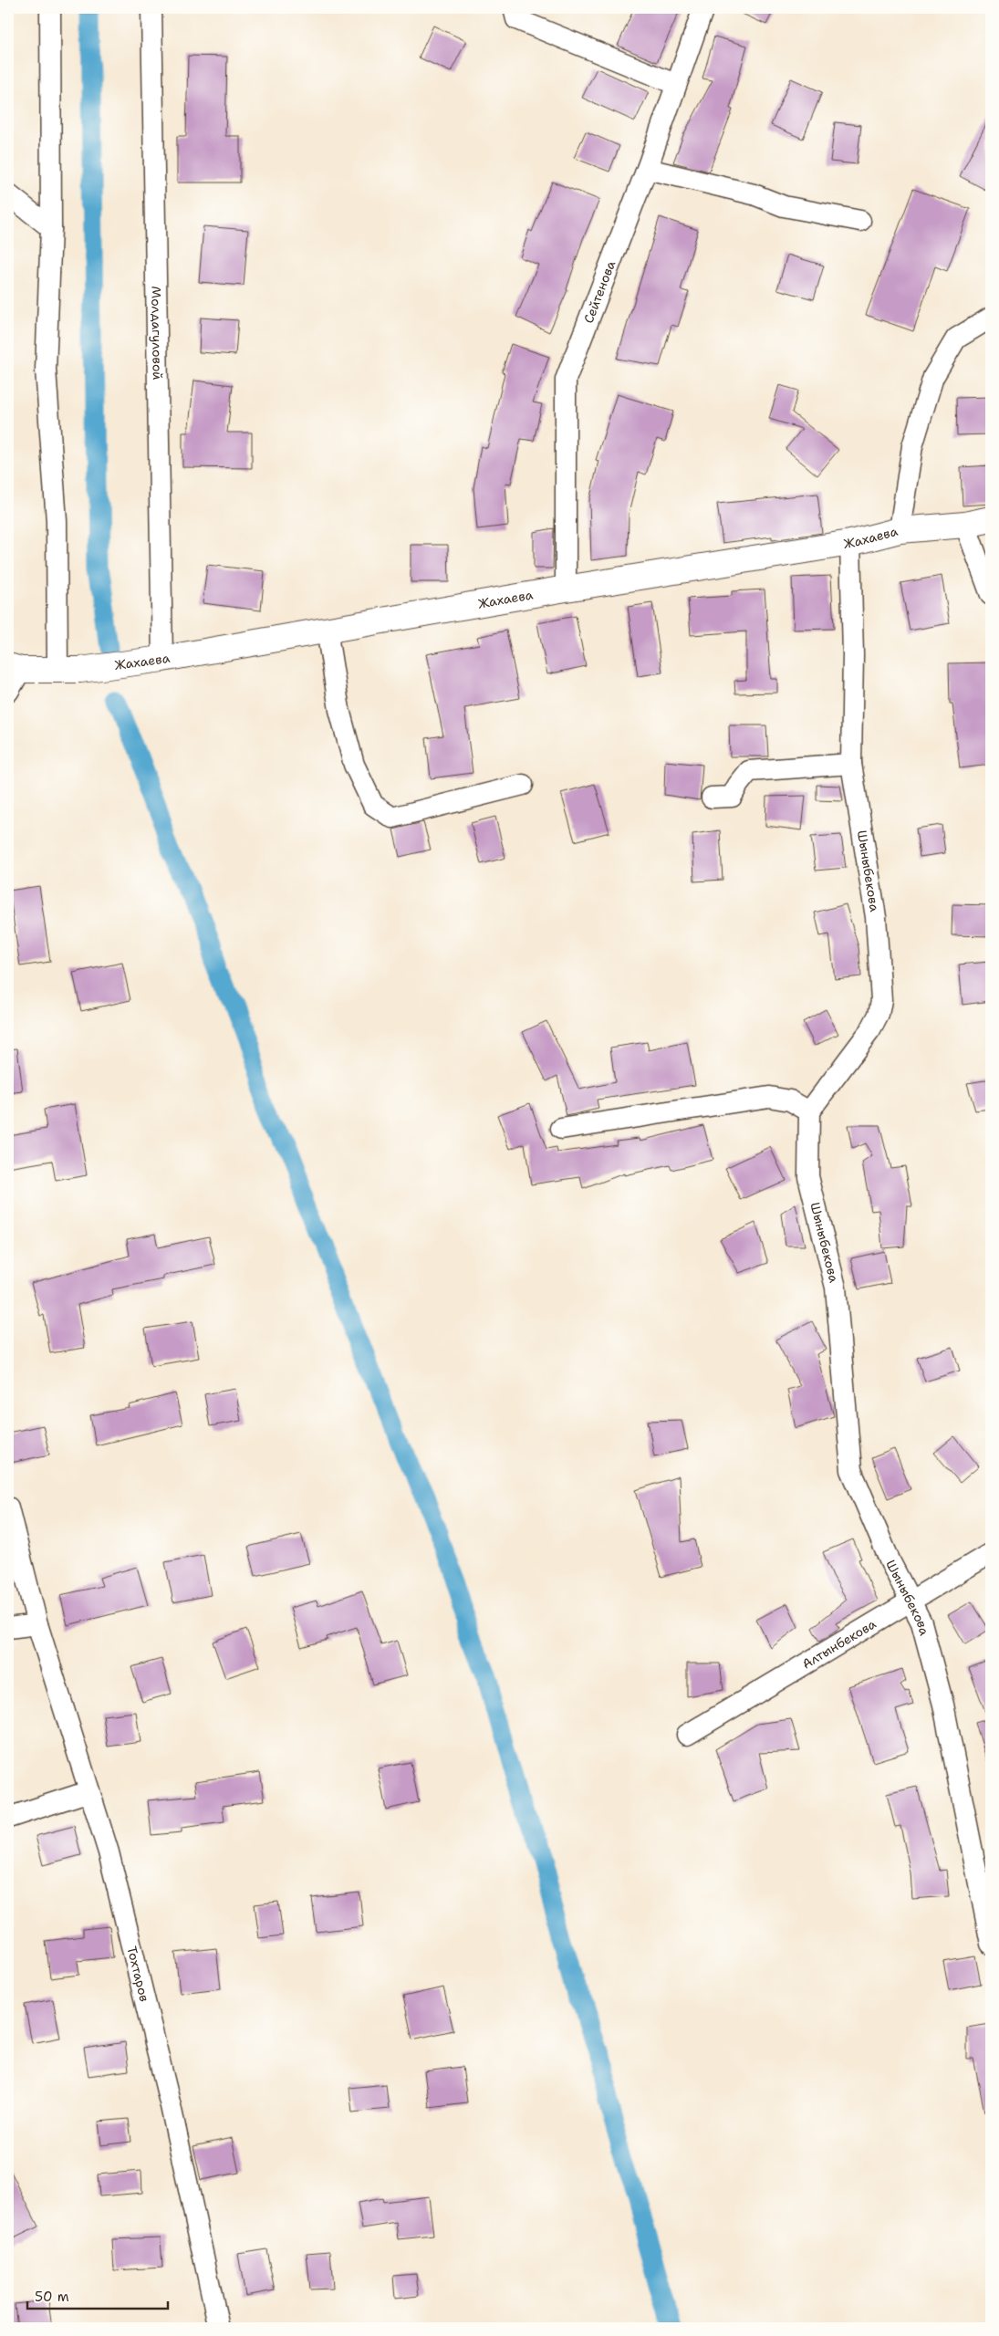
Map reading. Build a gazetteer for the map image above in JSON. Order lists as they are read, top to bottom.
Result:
{
  "streets": {
    "street": [
      "Сейтенова",
      "Молдагуловой",
      "Жахаева",
      "Шыныбекова",
      "Алтынбекова",
      "Тохтаров"
    ]
  },
  "crossings": [
    ["Сейтенова", "Жахаева"],
    ["Молдагуловой", "Жахаева"],
    ["Жахаева", "Шыныбекова"],
    ["Шыныбекова", "Алтынбекова"]
  ],
  "scale_bar": "50 m"
}
